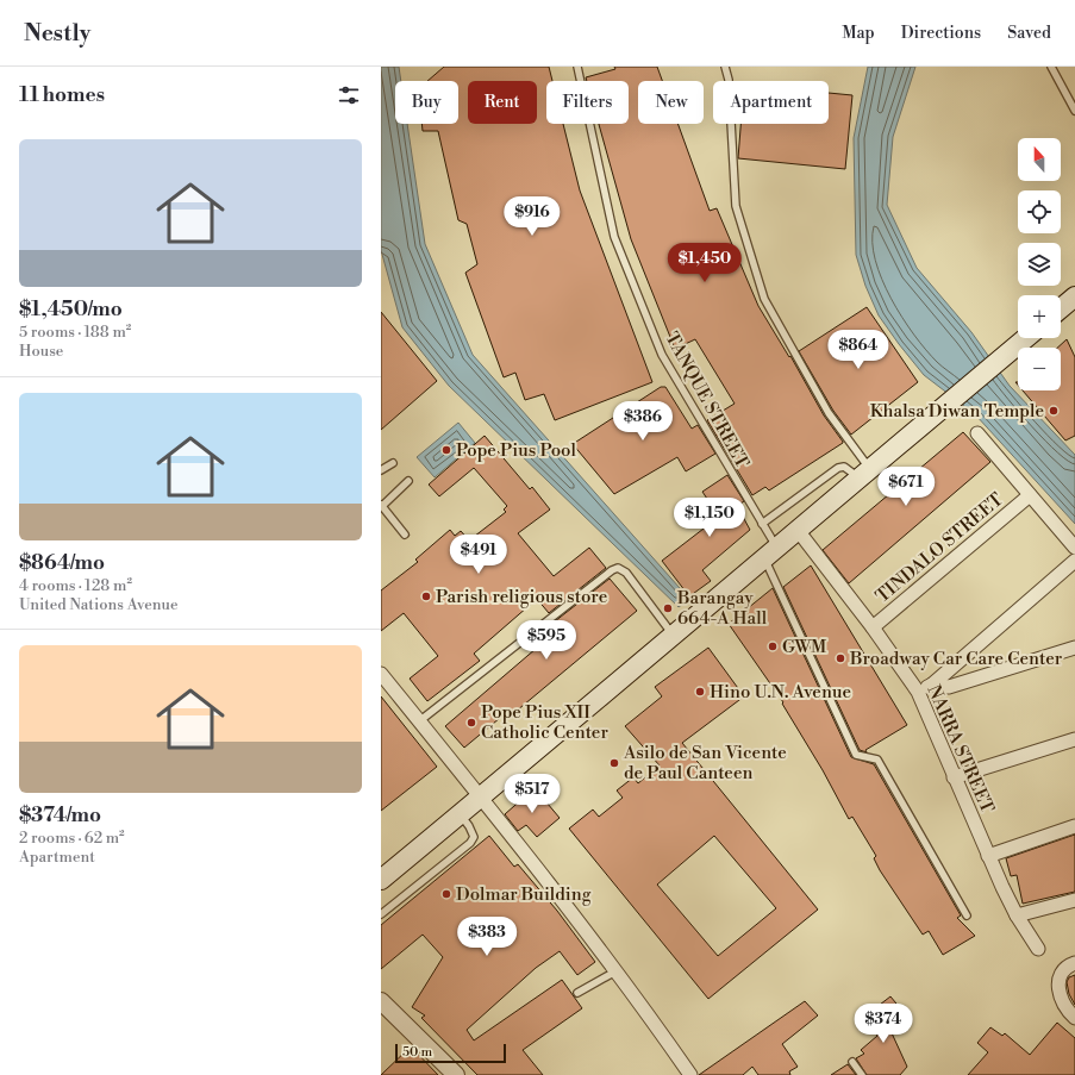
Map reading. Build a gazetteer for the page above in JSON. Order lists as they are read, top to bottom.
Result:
{
  "streets": {
    "street": ["TINDALO STREET", "NARRA STREET"],
    "lane": ["TANQUE STREET"]
  },
  "crossings": [
    ["TINDALO STREET", "NARRA STREET"]
  ],
  "places": [
    "Khalsa Diwan Temple",
    "Pope Pius Pool",
    "Parish religious store",
    "Barangay 664-A Hall",
    "GWM",
    "Broadway Car Care Center",
    "Hino U.N. Avenue",
    "Pope Pius XII Catholic Center",
    "Asilo de San Vicente de Paul Canteen",
    "Dolmar Building"
  ],
  "scale_bar": "50 m",
  "north": "top",
  "page": {
    "header": "Nestly",
    "nav": ["Map", "Directions", "Saved"],
    "heading": "11 homes",
    "chip": [
      "Buy",
      "Rent",
      "Filters",
      "New",
      "Apartment"
    ],
    "list": [
      {
        "name": "$1,450/mo",
        "note": "5 rooms · 188 m² · House"
      },
      {
        "name": "$864/mo",
        "note": "4 rooms · 128 m² · United Nations Avenue"
      },
      {
        "name": "$374/mo",
        "note": "2 rooms · 62 m² · Apartment"
      }
    ],
    "map_buttons": ["+", "−"],
    "price": [
      "$916",
      "$1,450",
      "$864",
      "$386",
      "$671",
      "$1,150",
      "$491",
      "$595",
      "$517",
      "$383",
      "$374"
    ],
    "scale": "50 m"
  }
}
